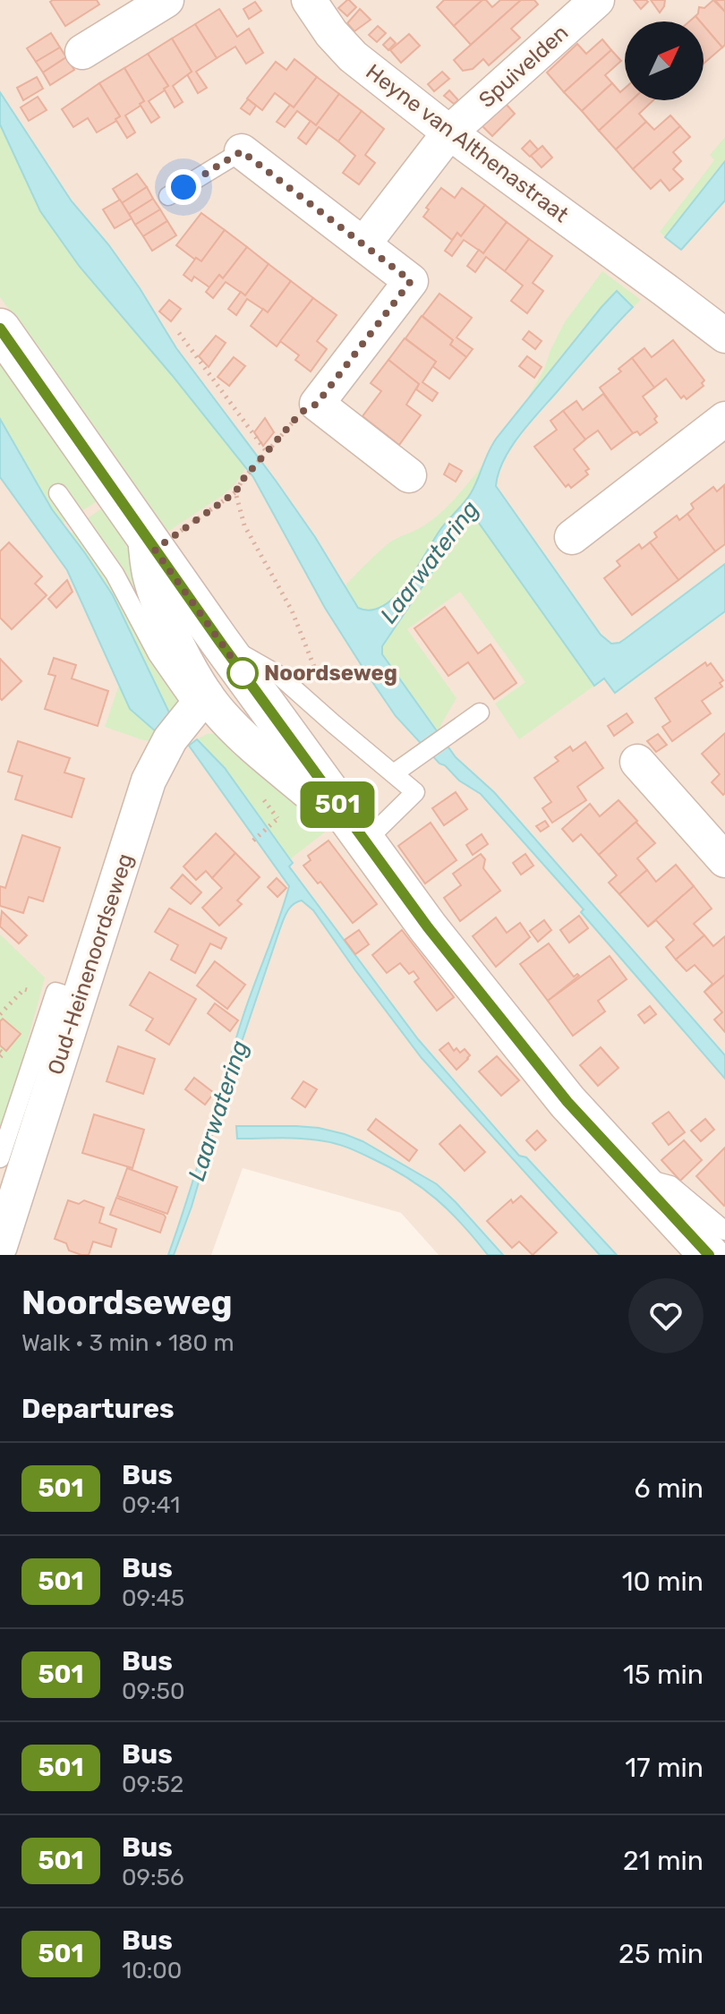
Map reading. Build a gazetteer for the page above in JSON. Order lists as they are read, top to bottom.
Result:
{
  "streets": {
    "street": ["Spuivelden", "Heyne van Althenastraat", "Oud-Heinenoordseweg"]
  },
  "crossings": [
    ["Spuivelden", "Heyne van Althenastraat"]
  ],
  "water": ["Laarwatering"],
  "places": ["Noordseweg"],
  "lines": ["bus line 501"],
  "north": "top right",
  "page": {
    "on_map": "501",
    "heading": [
      ["Noordseweg", "Walk · 3 min · 180 m"],
      "Departures"
    ],
    "list": [
      {
        "mark": "501",
        "name": "Bus",
        "note": "09:41",
        "value": "6 min"
      },
      {
        "mark": "501",
        "name": "Bus",
        "note": "09:45",
        "value": "10 min"
      },
      {
        "mark": "501",
        "name": "Bus",
        "note": "09:50",
        "value": "15 min"
      },
      {
        "mark": "501",
        "name": "Bus",
        "note": "09:52",
        "value": "17 min"
      },
      {
        "mark": "501",
        "name": "Bus",
        "note": "09:56",
        "value": "21 min"
      },
      {
        "mark": "501",
        "name": "Bus",
        "note": "10:00",
        "value": "25 min"
      }
    ]
  }
}
